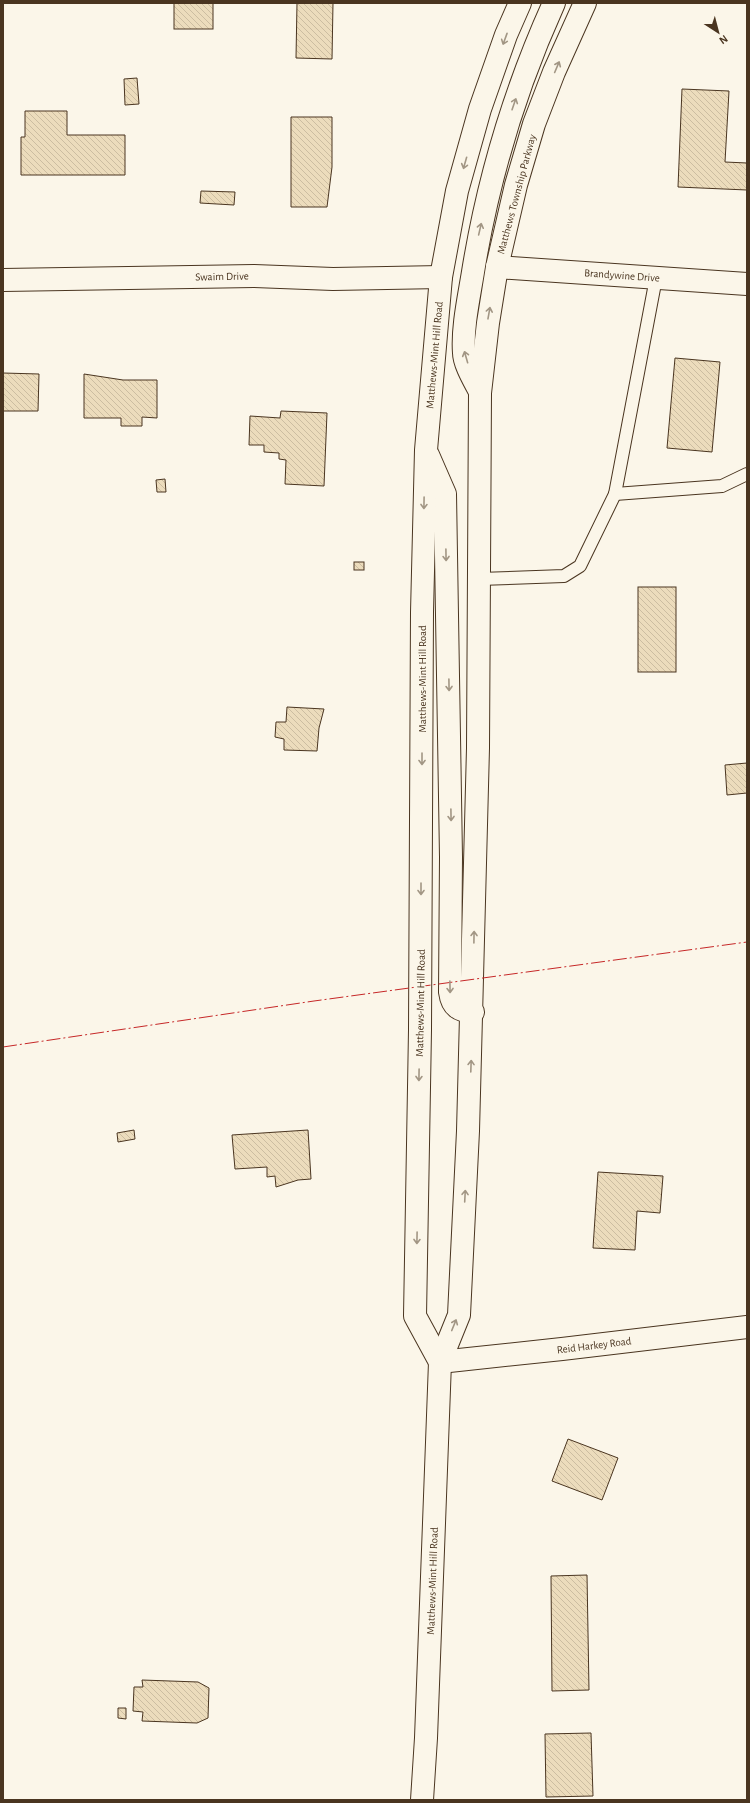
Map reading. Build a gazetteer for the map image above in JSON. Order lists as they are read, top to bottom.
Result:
{
  "streets": {
    "main road": [
      "Matthews Township Parkway",
      "Brandywine Drive",
      "Swaim Drive",
      "Matthews-Mint Hill Road",
      "Reid Harkey Road"
    ]
  },
  "crossings": [
    ["Matthews Township Parkway", "Brandywine Drive"],
    ["Matthews Township Parkway", "Matthews-Mint Hill Road"],
    ["Swaim Drive", "Matthews-Mint Hill Road"],
    ["Matthews-Mint Hill Road", "Reid Harkey Road"]
  ],
  "north": "bottom right"
}
